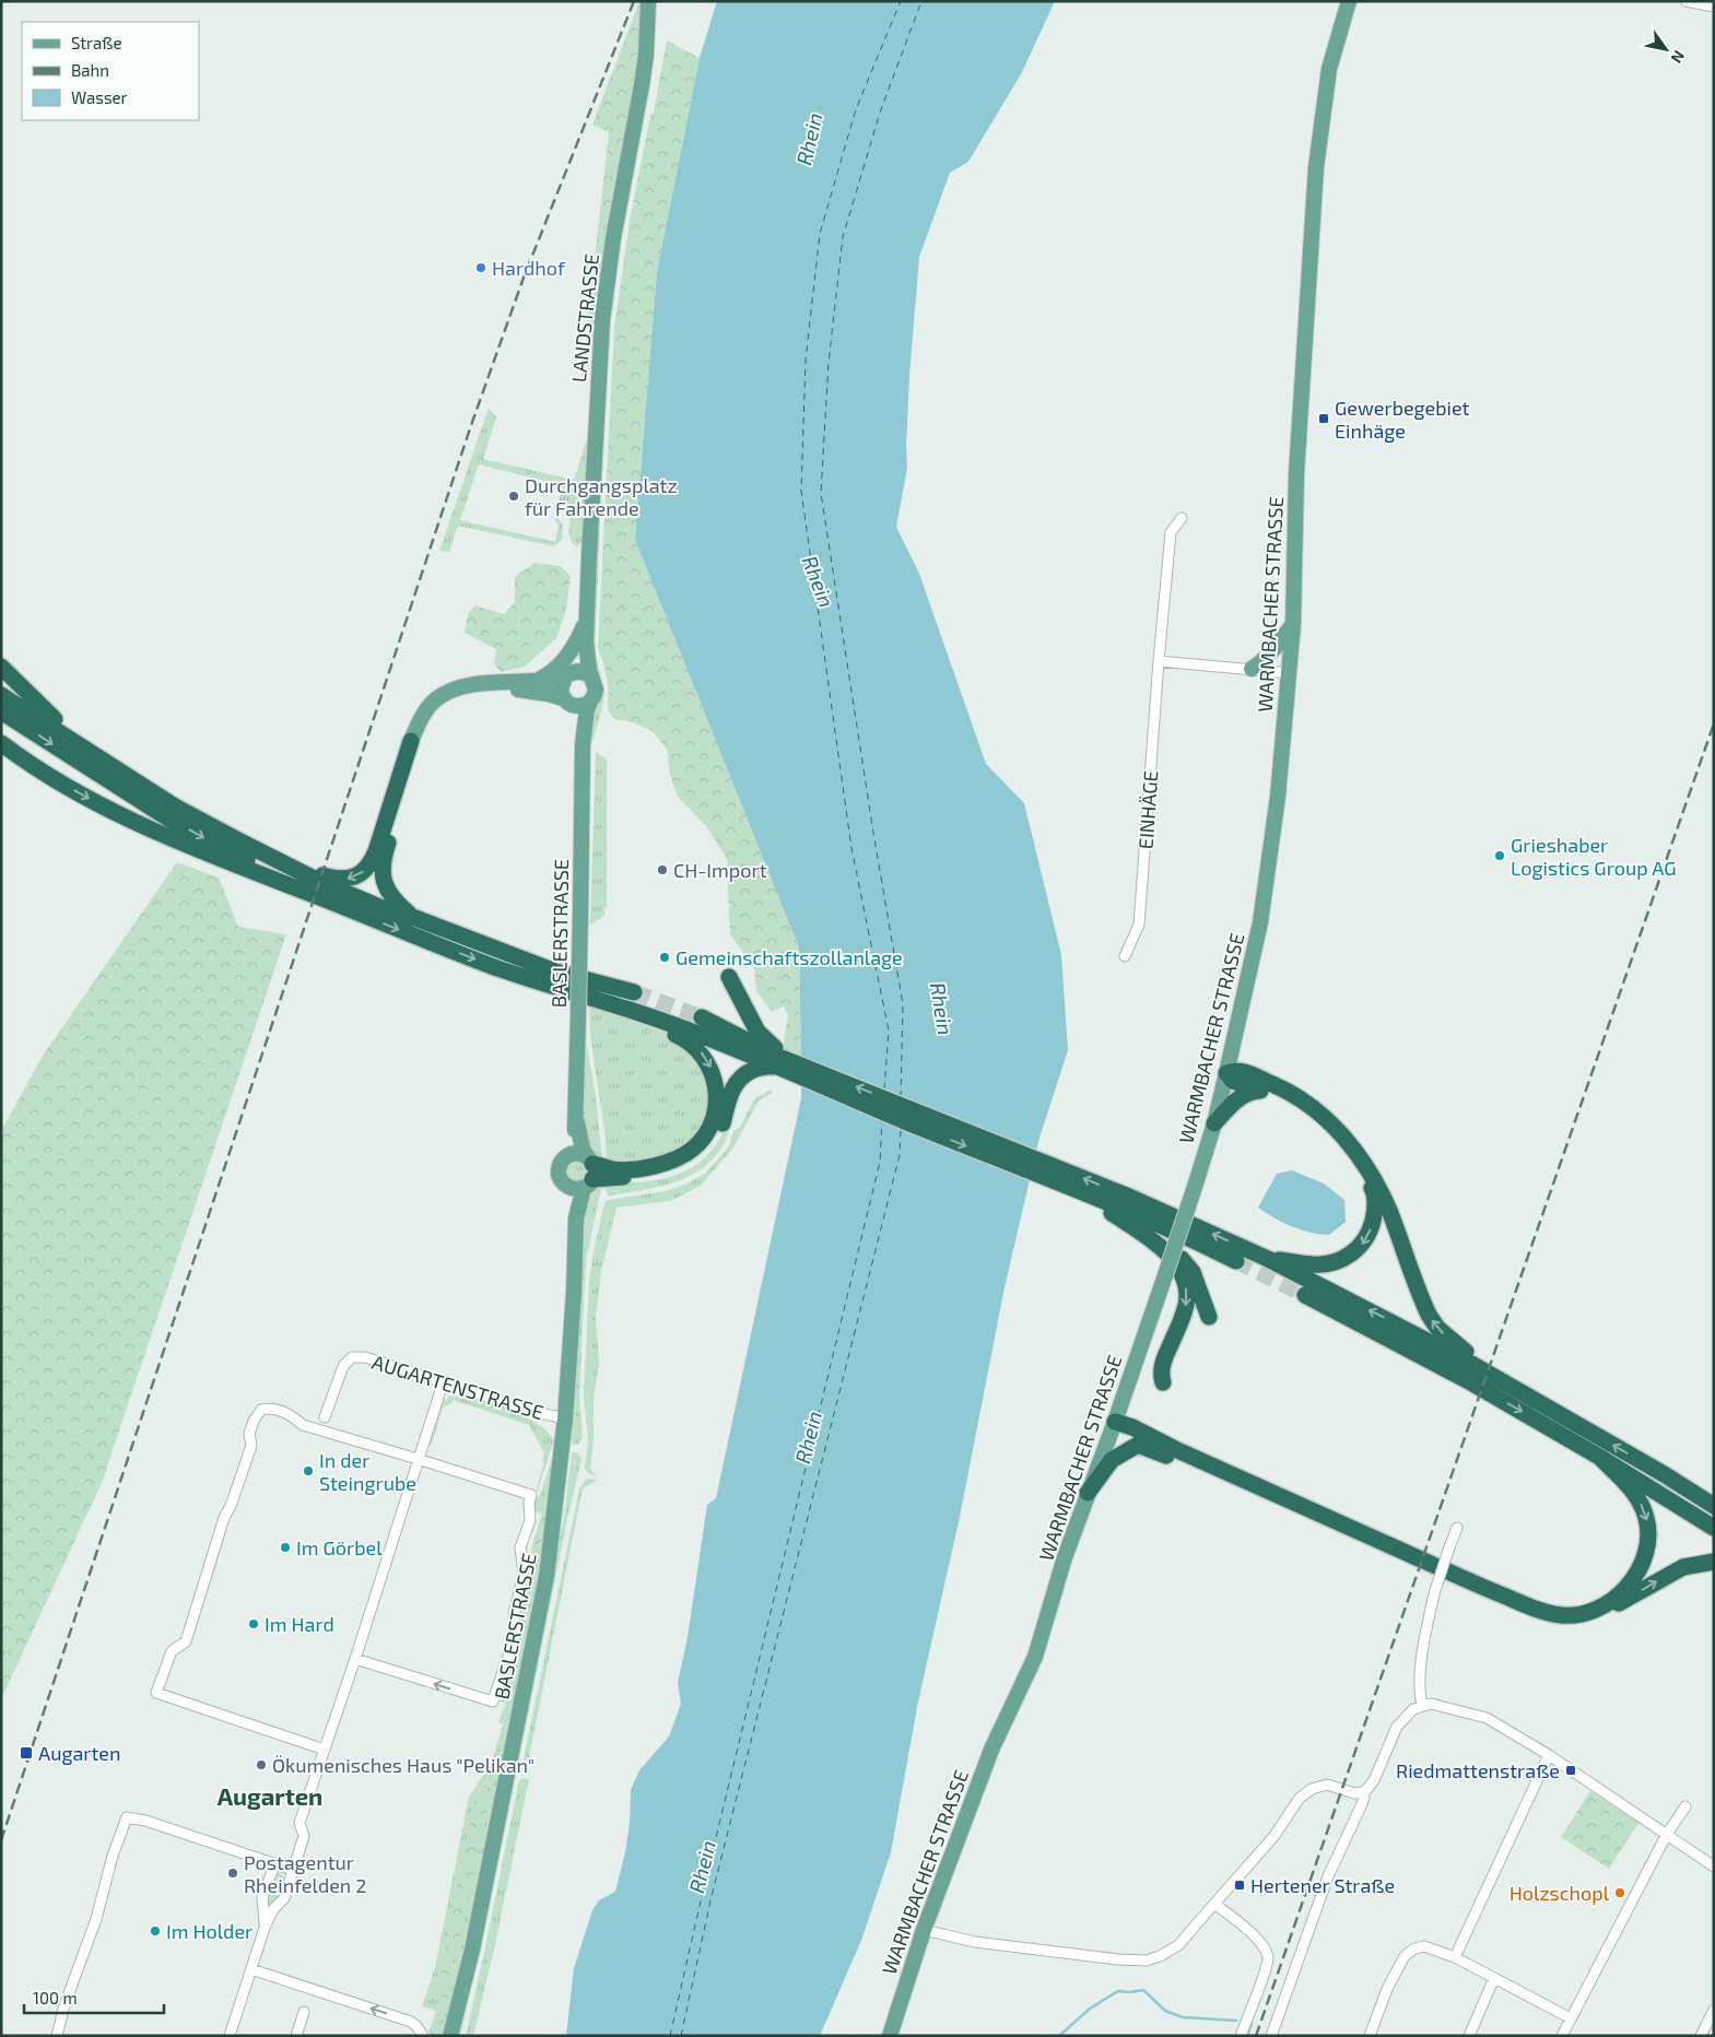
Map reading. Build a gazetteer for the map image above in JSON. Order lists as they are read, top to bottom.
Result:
{
  "streets": {
    "main road": ["LANDSTRASSE", "WARMBACHER STRASSE", "BASLERSTRASSE"],
    "street": ["EINHÄGE", "AUGARTENSTRASSE"]
  },
  "crossings": [
    ["LANDSTRASSE", "BASLERSTRASSE"],
    ["BASLERSTRASSE", "AUGARTENSTRASSE"]
  ],
  "districts": ["Augarten"],
  "water": ["Rhein"],
  "places": {
    "other": [
      "Hardhof",
      "Durchgangsplatz für Fahrende",
      "Grieshaber Logistics Group AG",
      "CH-Import",
      "Gemeinschaftszollanlage",
      "In der Steingrube",
      "Im Görbel",
      "Im Hard",
      "Ökumenisches Haus \"Pelikan\"",
      "Postagentur Rheinfelden 2",
      "Holzschopl",
      "Im Holder"
    ],
    "transit": [
      "Gewerbegebiet Einhäge",
      "Augarten",
      "Riedmattenstraße",
      "Hertener Straße"
    ]
  },
  "legend": ["Straße", "Bahn", "Wasser"],
  "scale_bar": "100 m",
  "north": "bottom right"
}
